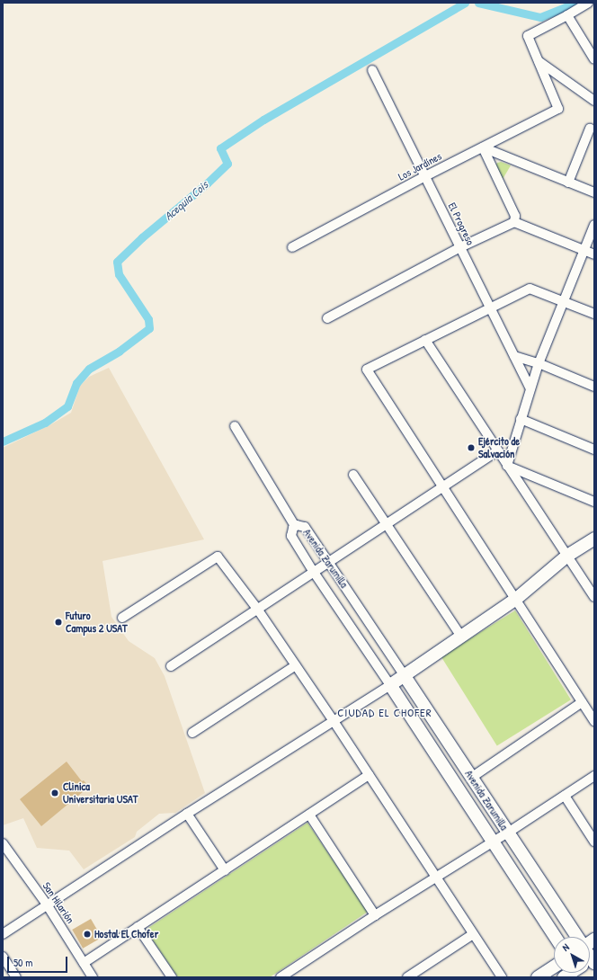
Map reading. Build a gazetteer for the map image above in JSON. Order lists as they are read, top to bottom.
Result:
{
  "streets": {
    "street": [
      "Los Jardínes",
      "El Progreso",
      "Avenida Zarumilla",
      "San Hilarión"
    ]
  },
  "crossings": [
    ["Los Jardínes", "El Progreso"]
  ],
  "districts": ["CIUDAD EL CHOFER"],
  "water": ["Acequia Cois"],
  "places": [
    "Ejército de Salvación",
    "Futuro Campus 2 USAT",
    "Clinica Universitaria USAT",
    "Hostal El Chofer"
  ],
  "scale_bar": "50 m",
  "north": "top left"
}
